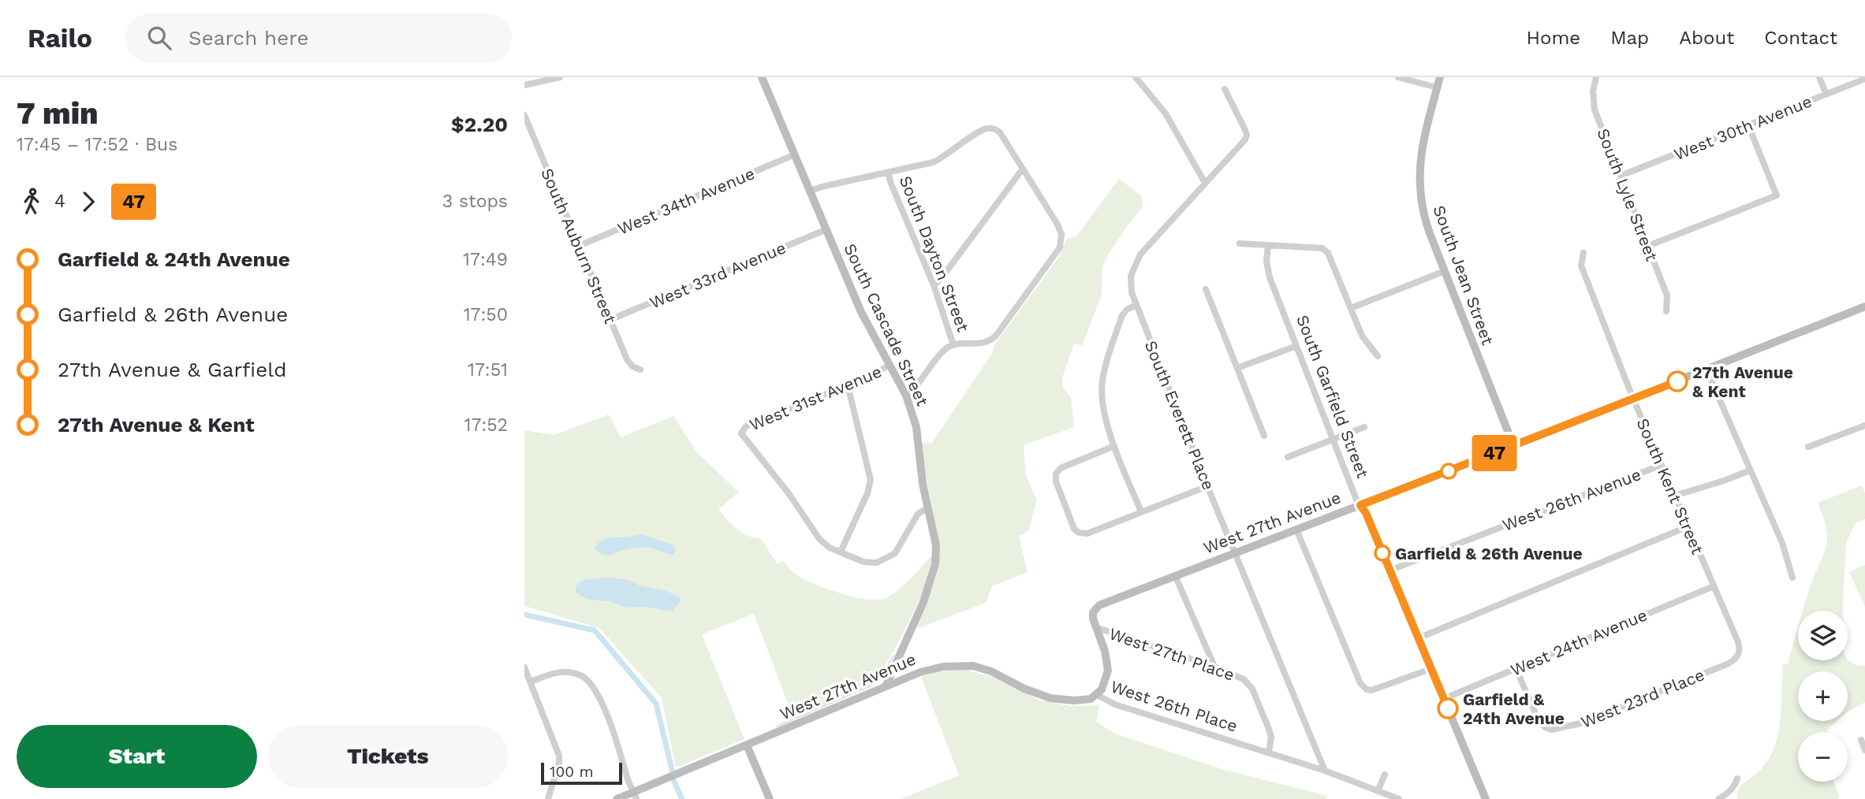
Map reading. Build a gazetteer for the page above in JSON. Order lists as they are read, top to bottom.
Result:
{
  "streets": {
    "main road": [
      "South Jean Street",
      "South Cascade Street",
      "South Garfield Street",
      "West 27th Avenue",
      "West 26th Place"
    ],
    "street": [
      "West 30th Avenue",
      "South Lyle Street",
      "West 34th Avenue",
      "South Auburn Street",
      "South Dayton Street",
      "West 33rd Avenue",
      "West 31st Avenue",
      "South Everett Place",
      "South Kent Street",
      "West 26th Avenue",
      "West 24th Avenue",
      "West 27th Place",
      "West 23rd Place"
    ]
  },
  "crossings": [
    ["West 30th Avenue", "South Lyle Street"],
    ["West 34th Avenue", "South Auburn Street"],
    ["West 34th Avenue", "South Cascade Street"],
    ["South Auburn Street", "West 33rd Avenue"],
    ["West 33rd Avenue", "South Cascade Street"],
    ["South Jean Street", "West 27th Avenue"],
    ["South Cascade Street", "West 31st Avenue"],
    ["South Cascade Street", "West 27th Avenue"],
    ["South Garfield Street", "West 26th Avenue"],
    ["South Garfield Street", "West 27th Avenue"],
    ["South Garfield Street", "West 24th Avenue"],
    ["South Everett Place", "West 27th Avenue"],
    ["South Everett Place", "West 26th Place"],
    ["South Kent Street", "West 26th Avenue"],
    ["South Kent Street", "West 27th Avenue"],
    ["South Kent Street", "West 24th Avenue"],
    ["South Kent Street", "West 23rd Place"],
    ["West 27th Avenue", "West 27th Place"],
    ["West 27th Avenue", "West 26th Place"],
    ["West 24th Avenue", "West 23rd Place"],
    ["West 27th Place", "West 26th Place"]
  ],
  "places": ["27th Avenue & Kent", "Garfield & 26th Avenue", "Garfield & 24th Avenue"],
  "lines": ["bus line 47"],
  "scale_bar": "100 m",
  "page": {
    "header": "Railo",
    "search": "Search here",
    "nav": [
      "Home",
      "Map",
      "About",
      "Contact"
    ],
    "heading": ["7 min", "17:45 – 17:52 · Bus", "$2.20"],
    "on_map": "47",
    "legs": ["4", "47", "3 stops"],
    "list": [
      {
        "name": "Garfield & 24th Avenue",
        "value": "17:49"
      },
      {
        "name": "Garfield & 26th Avenue",
        "value": "17:50"
      },
      {
        "name": "27th Avenue & Garfield",
        "value": "17:51"
      },
      {
        "name": "27th Avenue & Kent",
        "value": "17:52"
      }
    ],
    "map_buttons": ["+", "−"],
    "buttons": ["Start", "Tickets"],
    "scale": "100 m"
  }
}
